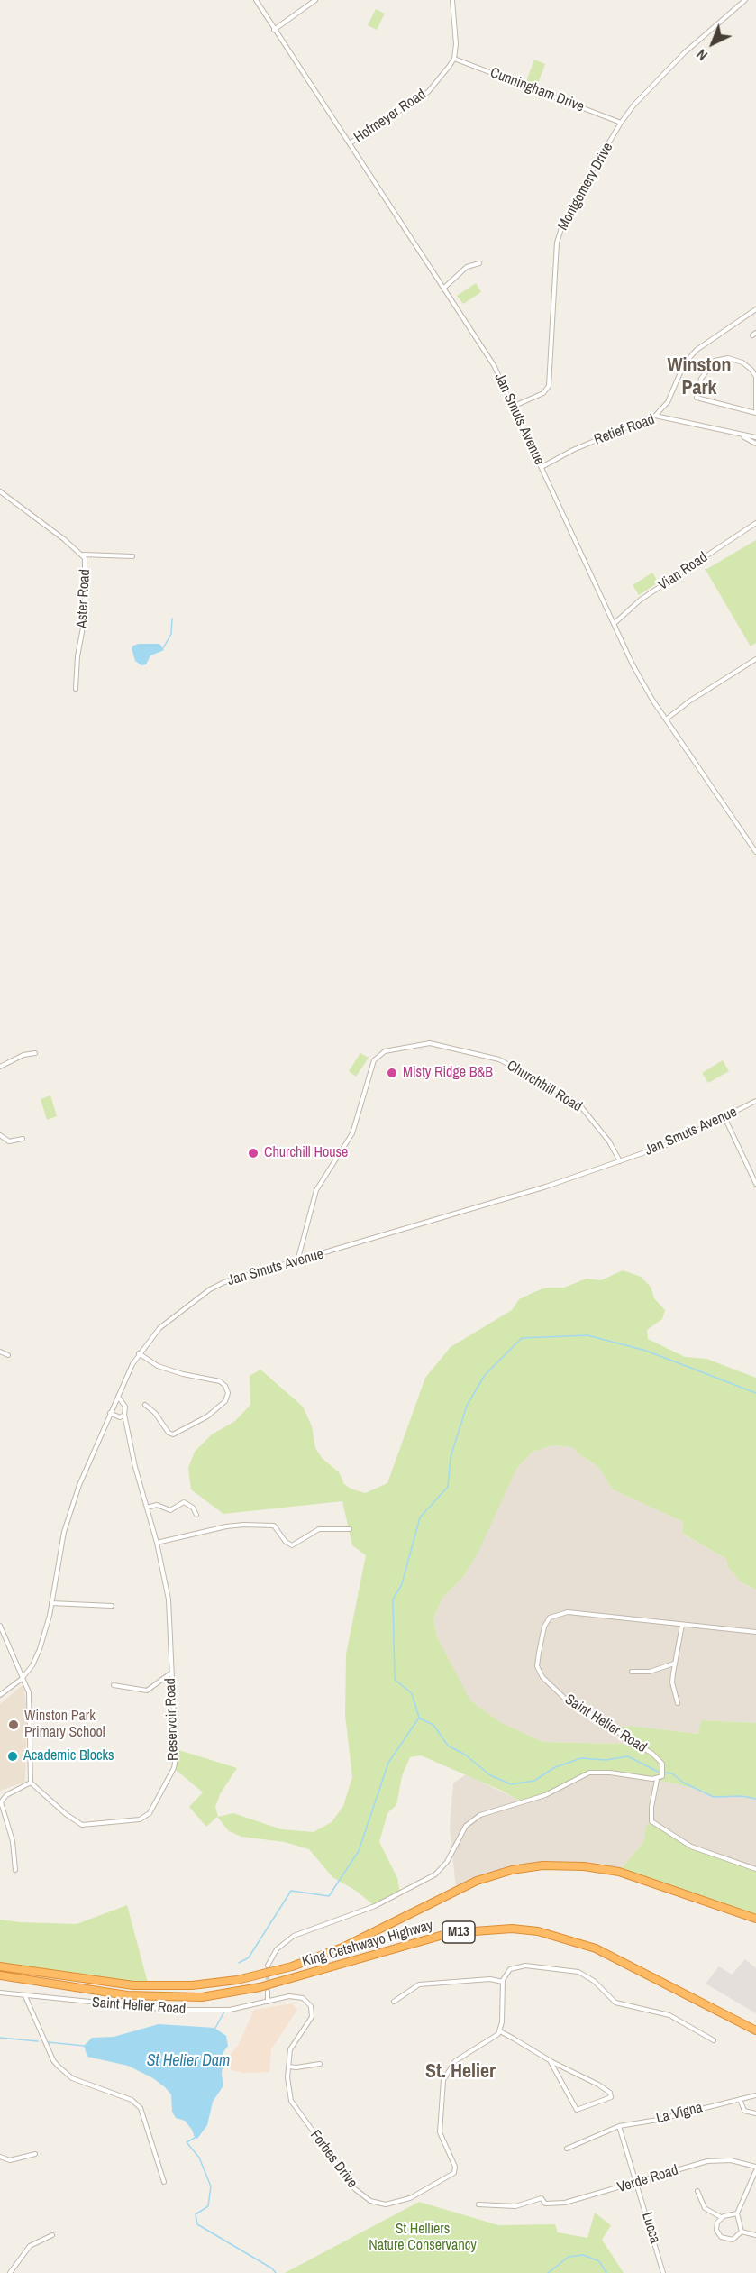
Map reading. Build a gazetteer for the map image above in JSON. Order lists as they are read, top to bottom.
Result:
{
  "streets": {
    "highway": ["M13", "King Cetshwayo Highway"],
    "street": [
      "Cunningham Drive",
      "Hofmeyer Road",
      "Montgomery Drive",
      "Jan Smuts Avenue",
      "Retief Road",
      "Vian Road",
      "Aster Road",
      "Churchhill Road",
      "Reservoir Road",
      "Saint Helier Road",
      "La Vigna",
      "Forbes Drive",
      "Verde Road",
      "Lucca"
    ]
  },
  "crossings": [
    ["Cunningham Drive", "Hofmeyer Road"],
    ["Cunningham Drive", "Montgomery Drive"],
    ["Hofmeyer Road", "Jan Smuts Avenue"],
    ["Montgomery Drive", "Jan Smuts Avenue"],
    ["Jan Smuts Avenue", "Retief Road"],
    ["Jan Smuts Avenue", "Vian Road"],
    ["Jan Smuts Avenue", "Churchhill Road"],
    ["Jan Smuts Avenue", "Reservoir Road"],
    ["Saint Helier Road", "Forbes Drive"],
    ["Verde Road", "Lucca"]
  ],
  "districts": ["Winston Park", "St. Helier"],
  "water": ["St Helier Dam"],
  "parks": ["St Helliers Nature Conservancy"],
  "places": [
    "Misty Ridge B&B",
    "Churchill House",
    "Winston Park Primary School",
    "Academic Blocks"
  ],
  "north": "bottom left"
}
